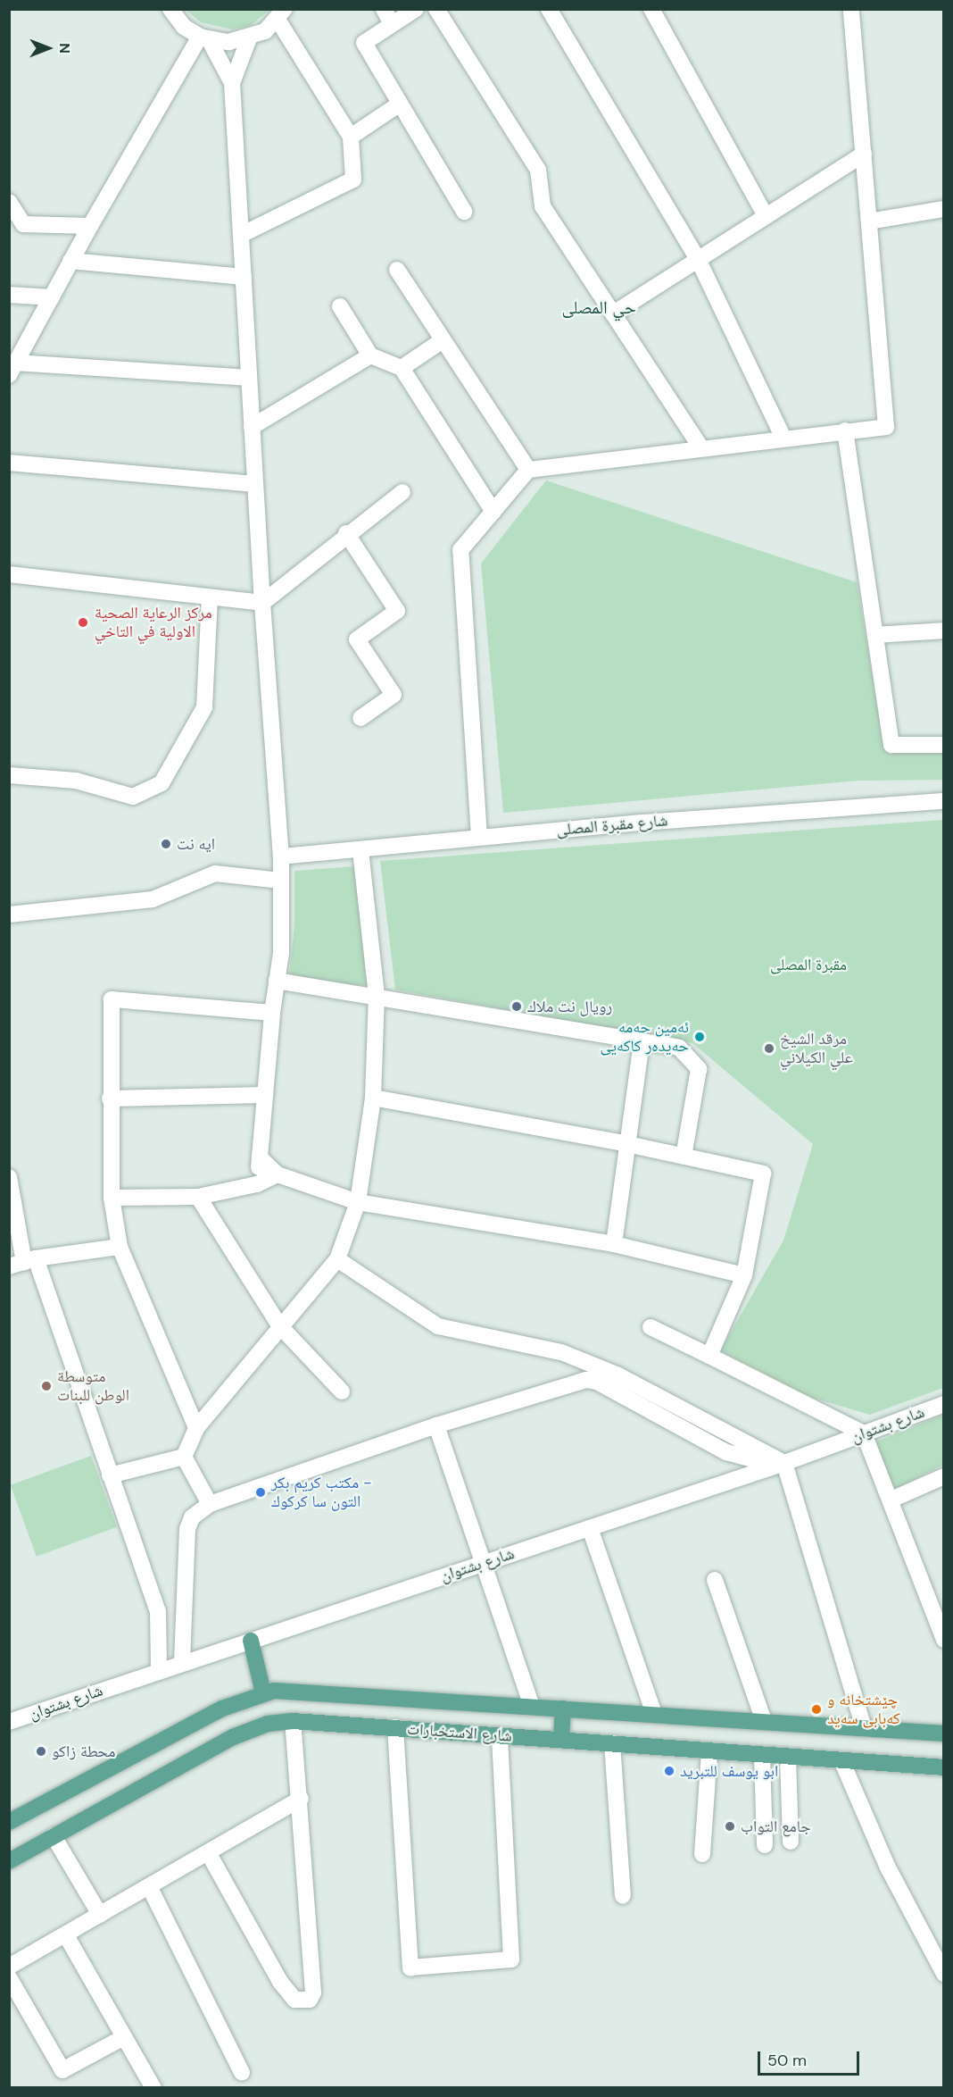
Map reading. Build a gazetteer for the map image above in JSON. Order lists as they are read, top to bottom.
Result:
{
  "streets": {
    "main road": ["شارع الاستخبارات"],
    "street": ["شارع مقبرة المصلى", "شارع بشتوان"]
  },
  "districts": ["حي المصلى"],
  "parks": ["مقبرة المصلى"],
  "places": [
    "مركز الرعاية الصحية الاولية في التاخي",
    "ايه نت",
    "رويال نت ملاك",
    "ئەمین حەمە حەیدەر کاکەیی",
    "مرقد الشيخ علي الكيلاني",
    "متوسطة الوطن للبنات",
    "مكتب كريم بكر - التون سا كركوك",
    "چێشتخانە و کەبابی سەید",
    "محطة زاكو",
    "ابو يوسف للتبريد",
    "جامع التواب"
  ],
  "scale_bar": "50 m",
  "north": "right"
}
